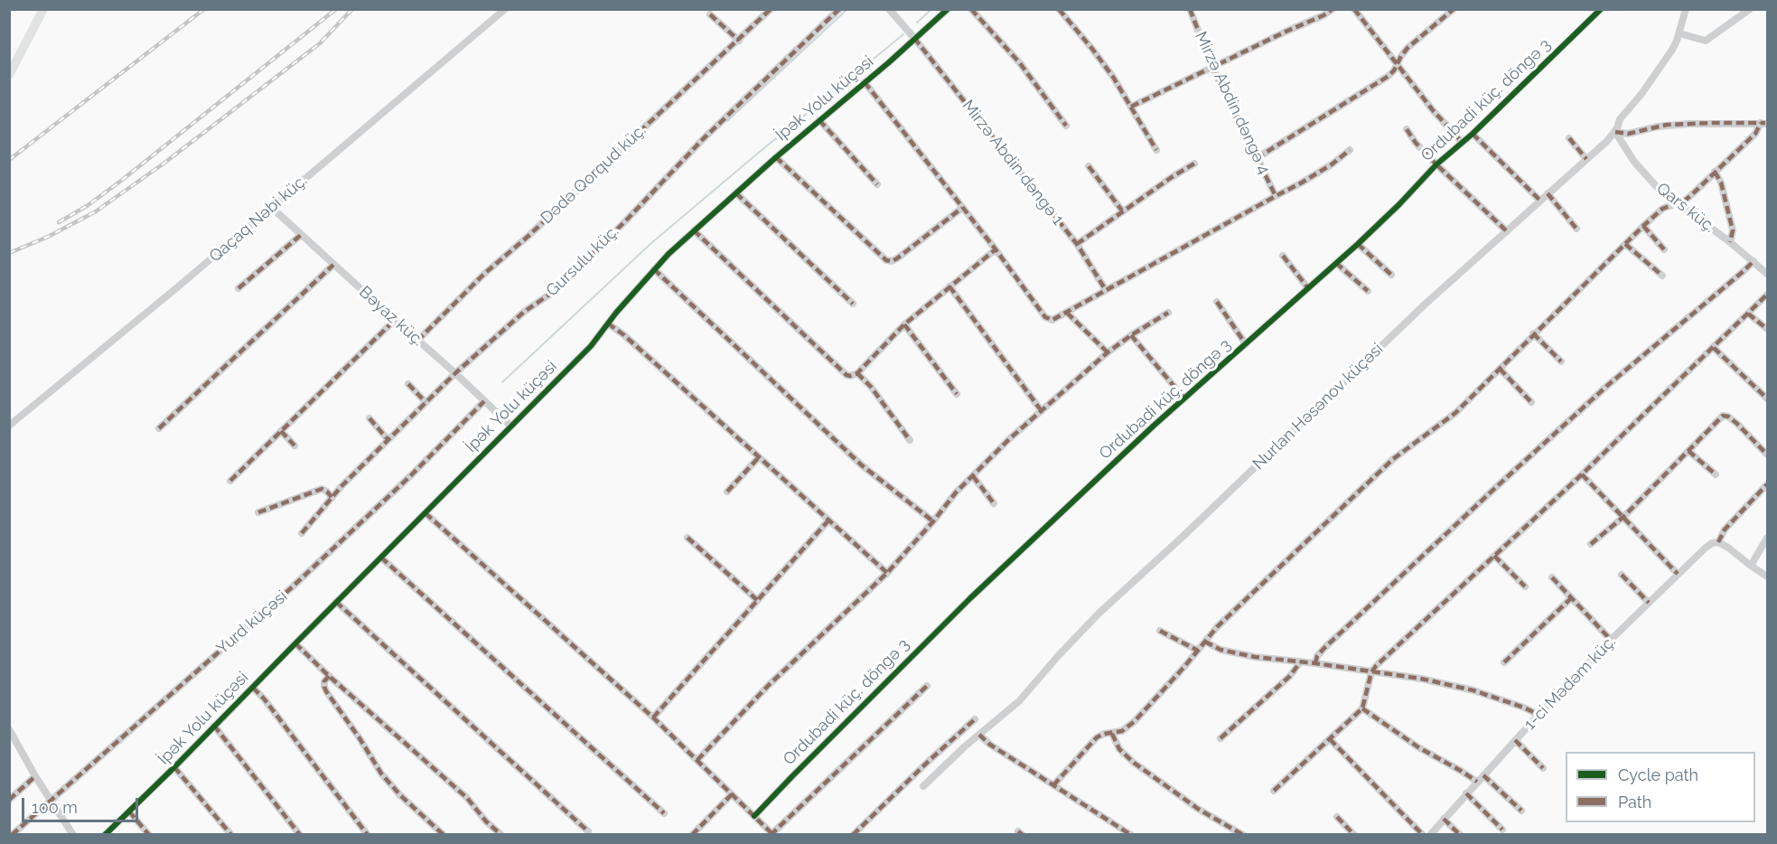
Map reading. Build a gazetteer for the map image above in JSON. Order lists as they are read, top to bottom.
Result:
{
  "streets": {
    "street": [
      "İpək Yolu küçəsi",
      "Ordubadi küç. döngə 3",
      "Mirzə Abdin dəngə 4",
      "Mirzə Abdin dəngə 1",
      "Dədə Qorqud küç.",
      "Qars küç.",
      "Qaçaq Nəbi küç.",
      "Gursulu küç.",
      "Bəyaz küç.",
      "Nurlan Həsənov küçəsi",
      "Yurd küçəsi",
      "1-ci Mədəm küç."
    ]
  },
  "crossings": [
    ["İpək Yolu küçəsi", "Mirzə Abdin dəngə 1"],
    ["İpək Yolu küçəsi", "Bəyaz küç."],
    ["Dədə Qorqud küç.", "Bəyaz küç."],
    ["Qars küç.", "Nurlan Həsənov küçəsi"],
    ["Qaçaq Nəbi küç.", "Bəyaz küç."],
    ["Gursulu küç.", "Bəyaz küç."],
    ["Bəyaz küç.", "Yurd küçəsi"]
  ],
  "legend": ["Cycle path", "Path"],
  "scale_bar": "100 m"
}
